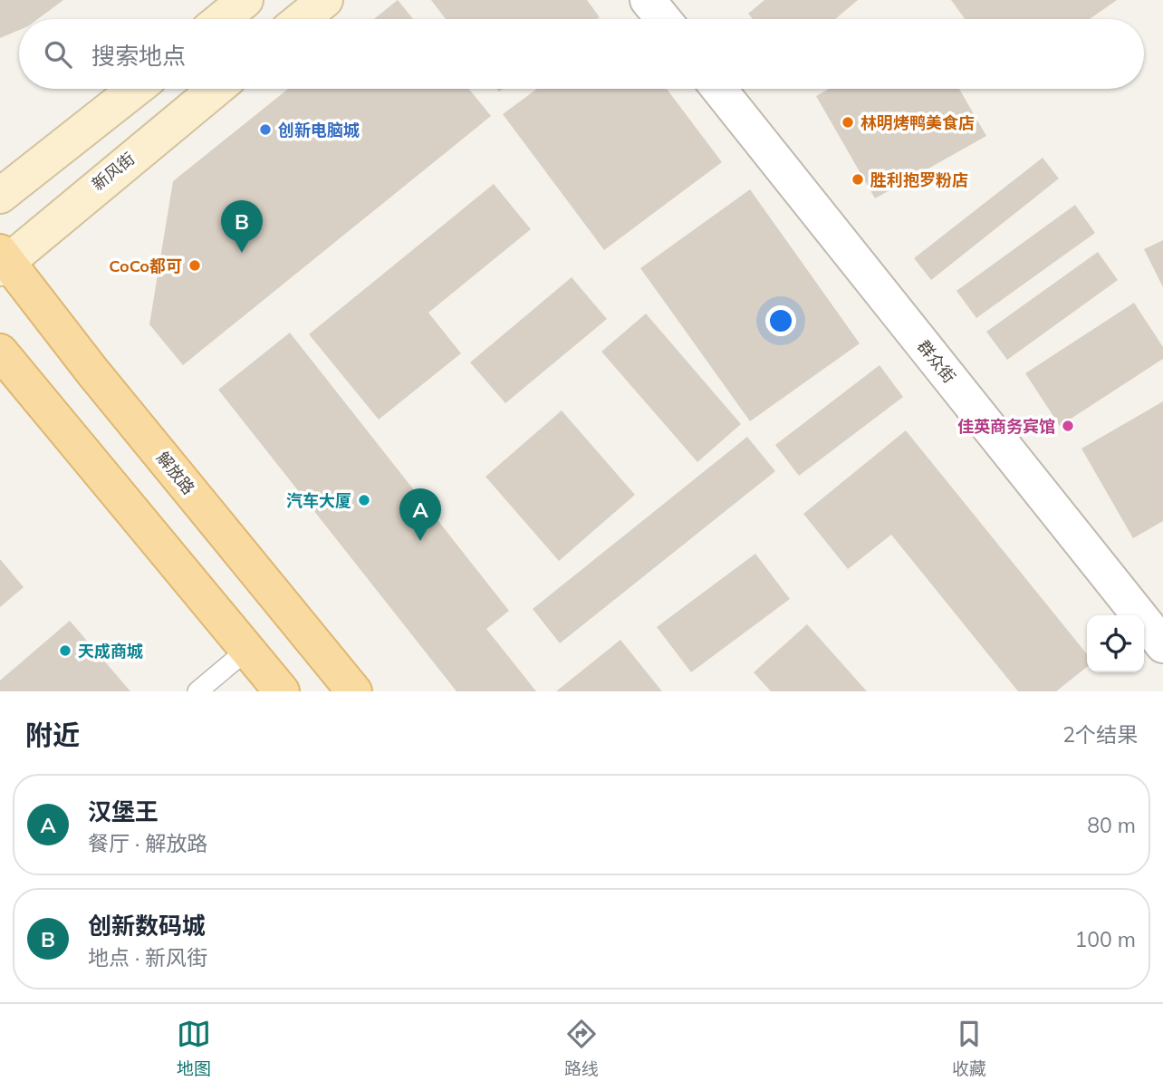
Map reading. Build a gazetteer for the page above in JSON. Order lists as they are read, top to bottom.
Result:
{
  "streets": {
    "main road": ["新风街", "解放路"],
    "street": ["群众街"]
  },
  "crossings": [
    ["新风街", "解放路"]
  ],
  "places": [
    "林明烤鸭美食店",
    "创新电脑城",
    "胜利抱罗粉店",
    "CoCo都可",
    "佳英商务宾馆",
    "汽车大厦",
    "天成商城"
  ],
  "page": {
    "search": "搜索地点",
    "pins": ["B", "A"],
    "heading": ["附近", "2个结果"],
    "list": [
      {
        "mark": "A",
        "name": "汉堡王",
        "note": "餐厅 · 解放路",
        "value": "80 m"
      },
      {
        "mark": "B",
        "name": "创新数码城",
        "note": "地点 · 新风街",
        "value": "100 m"
      }
    ],
    "nav": ["地图", "路线", "收藏"]
  }
}
